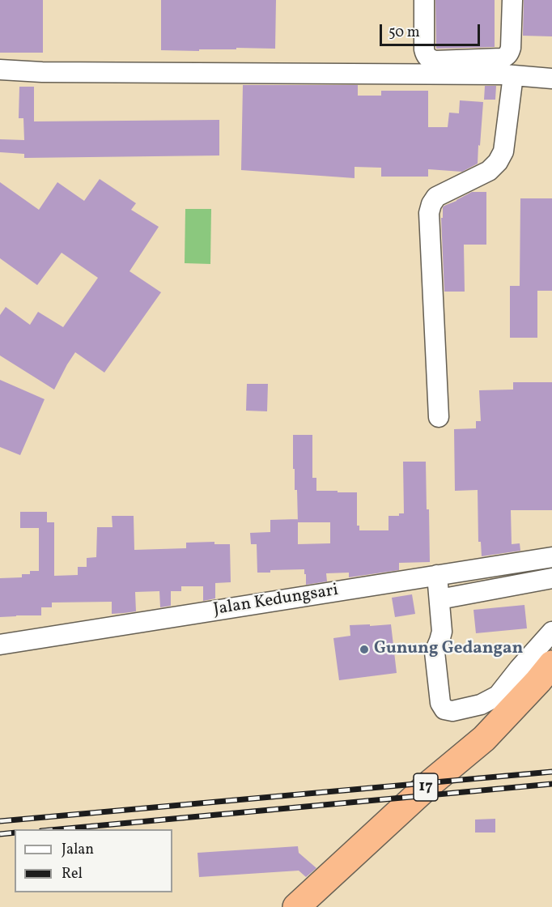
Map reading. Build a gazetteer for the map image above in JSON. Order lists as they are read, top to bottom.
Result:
{
  "streets": {
    "highway": ["17"],
    "street": ["Jalan Kedungsari"]
  },
  "places": ["Gunung Gedangan"],
  "legend": ["Jalan", "Rel"],
  "scale_bar": "50 m"
}
